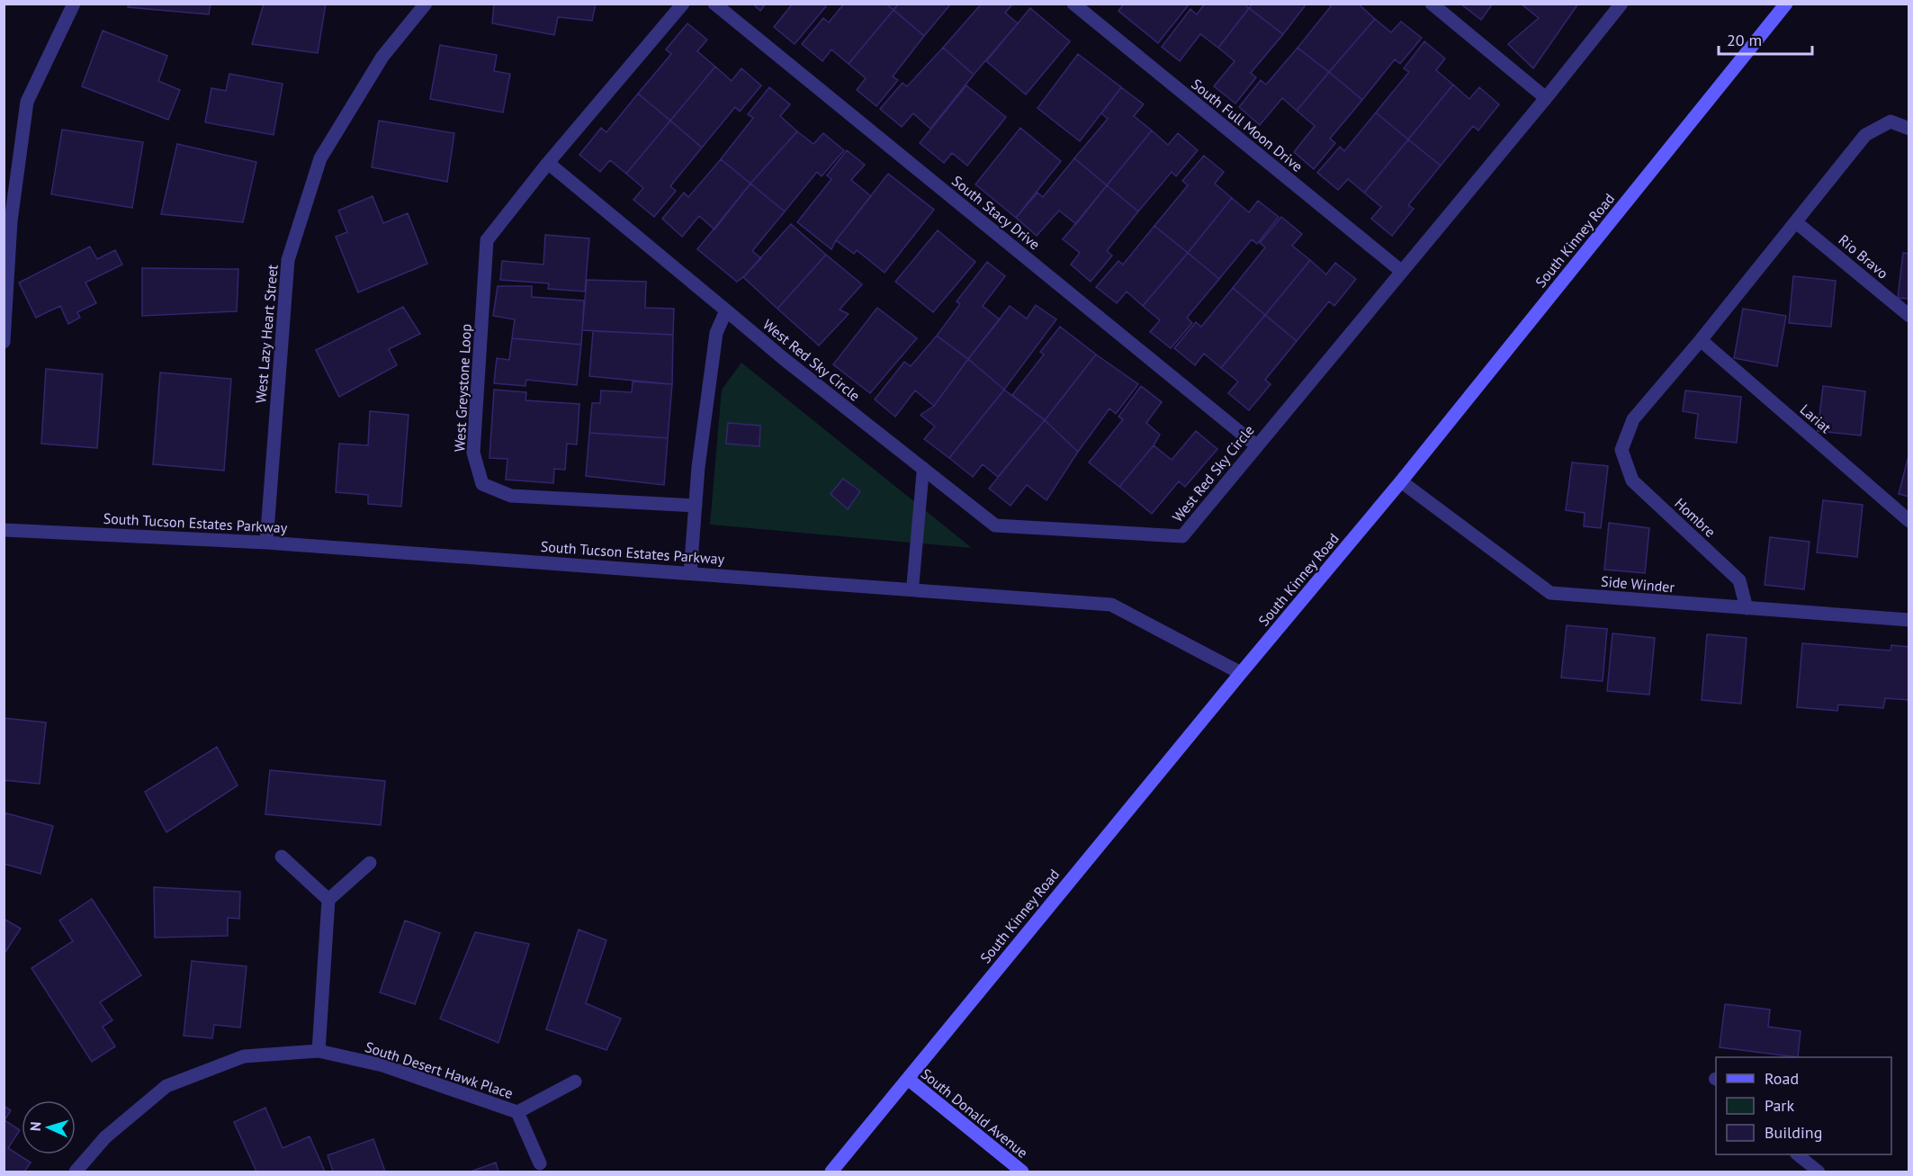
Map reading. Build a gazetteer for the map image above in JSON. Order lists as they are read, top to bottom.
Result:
{
  "streets": {
    "main road": ["South Kinney Road", "South Donald Avenue"],
    "street": [
      "South Full Moon Drive",
      "South Stacy Drive",
      "Rio Bravo",
      "West Lazy Heart Street",
      "West Red Sky Circle",
      "West Greystone Loop",
      "Lariat",
      "Hombre",
      "South Tucson Estates Parkway",
      "Side Winder",
      "South Desert Hawk Place"
    ]
  },
  "crossings": [
    ["South Full Moon Drive", "West Red Sky Circle"],
    ["South Stacy Drive", "West Red Sky Circle"],
    ["South Kinney Road", "South Tucson Estates Parkway"],
    ["South Kinney Road", "Side Winder"],
    ["South Kinney Road", "South Donald Avenue"],
    ["West Lazy Heart Street", "South Tucson Estates Parkway"],
    ["West Red Sky Circle", "West Greystone Loop"],
    ["Lariat", "Hombre"],
    ["Hombre", "Side Winder"]
  ],
  "legend": ["Road", "Park", "Building"],
  "scale_bar": "20 m",
  "north": "left"
}
